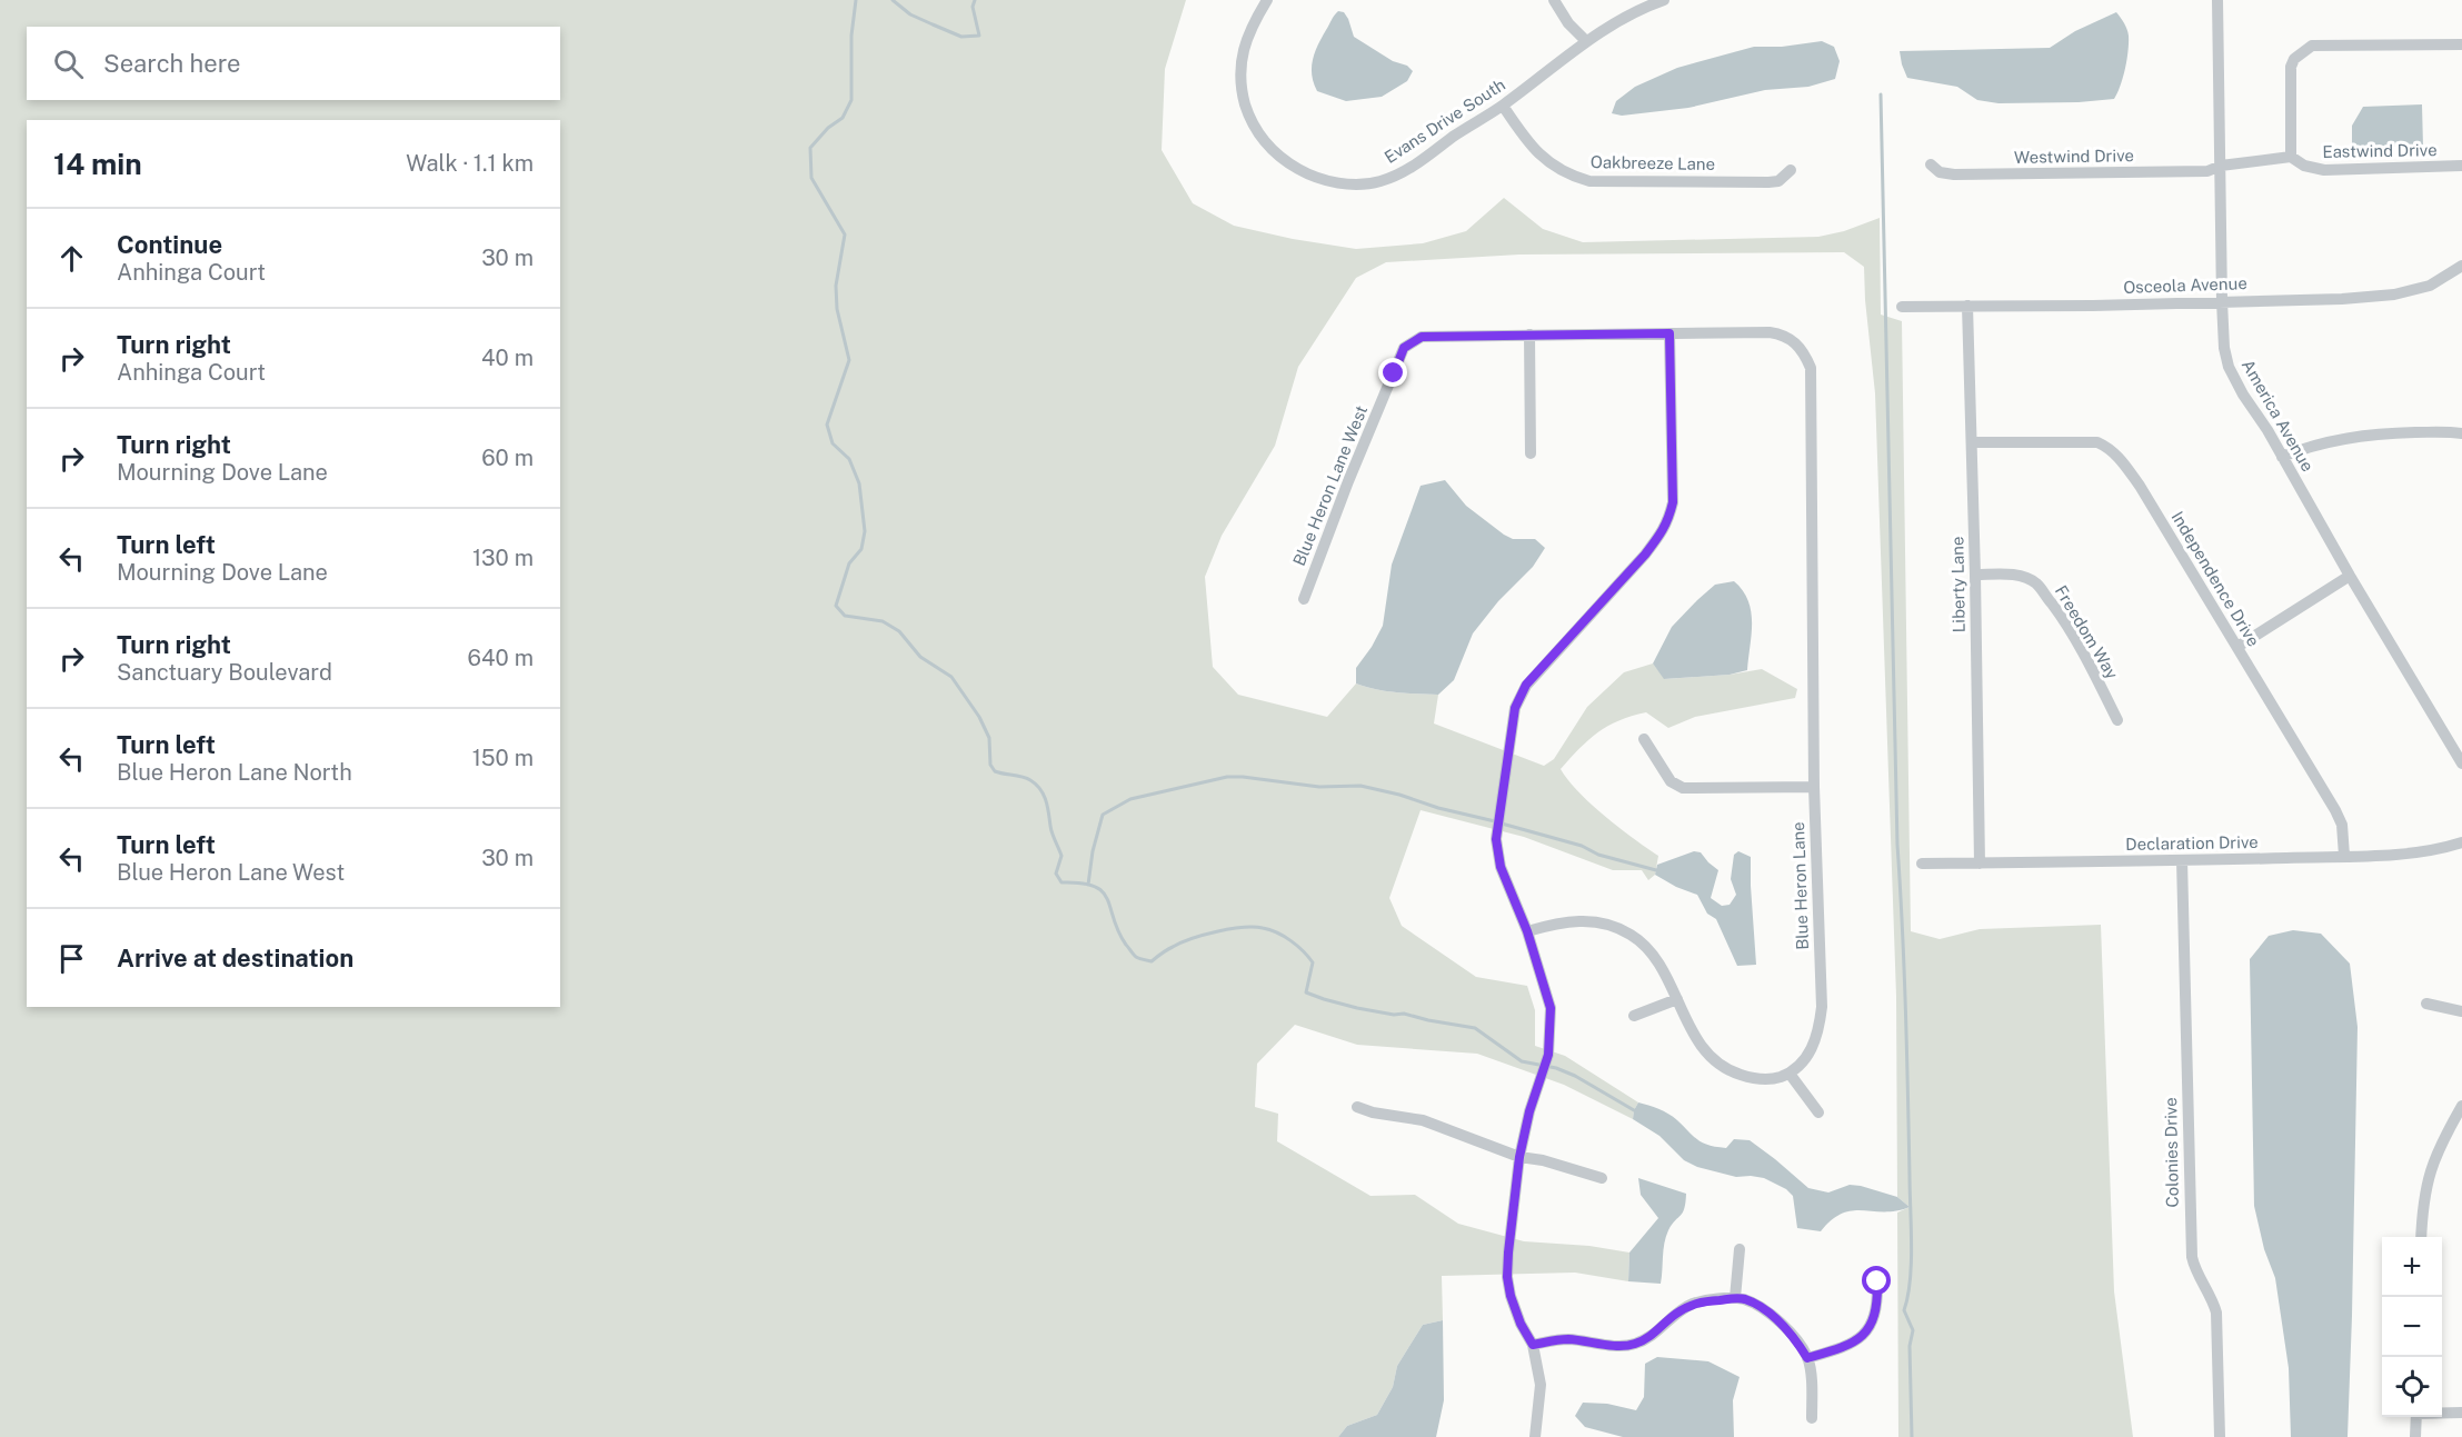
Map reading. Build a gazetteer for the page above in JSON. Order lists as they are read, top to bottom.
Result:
{
  "streets": {
    "street": [
      "Evans Drive South",
      "Eastwind Drive",
      "Westwind Drive",
      "Oakbreeze Lane",
      "Osceola Avenue",
      "America Avenue",
      "Blue Heron Lane West",
      "Independence Drive",
      "Liberty Lane",
      "Freedom Way",
      "Declaration Drive",
      "Blue Heron Lane",
      "Colonies Drive"
    ]
  },
  "crossings": [
    ["Evans Drive South", "Oakbreeze Lane"],
    ["Eastwind Drive", "Westwind Drive"],
    ["Eastwind Drive", "America Avenue"],
    ["Westwind Drive", "America Avenue"],
    ["Osceola Avenue", "America Avenue"],
    ["Osceola Avenue", "Liberty Lane"],
    ["Independence Drive", "Liberty Lane"],
    ["Independence Drive", "Declaration Drive"],
    ["Liberty Lane", "Freedom Way"],
    ["Liberty Lane", "Declaration Drive"],
    ["Declaration Drive", "Colonies Drive"]
  ],
  "page": {
    "search": "Search here",
    "heading": ["14 min", "Walk · 1.1 km"],
    "list": [
      ["Continue", "Anhinga Court", "30 m"],
      ["Turn right", "Anhinga Court", "40 m"],
      ["Turn right", "Mourning Dove Lane", "60 m"],
      ["Turn left", "Mourning Dove Lane", "130 m"],
      ["Turn right", "Sanctuary Boulevard", "640 m"],
      ["Turn left", "Blue Heron Lane North", "150 m"],
      ["Turn left", "Blue Heron Lane West", "30 m"],
      "Arrive at destination"
    ],
    "map_buttons": ["+", "−"]
  }
}
